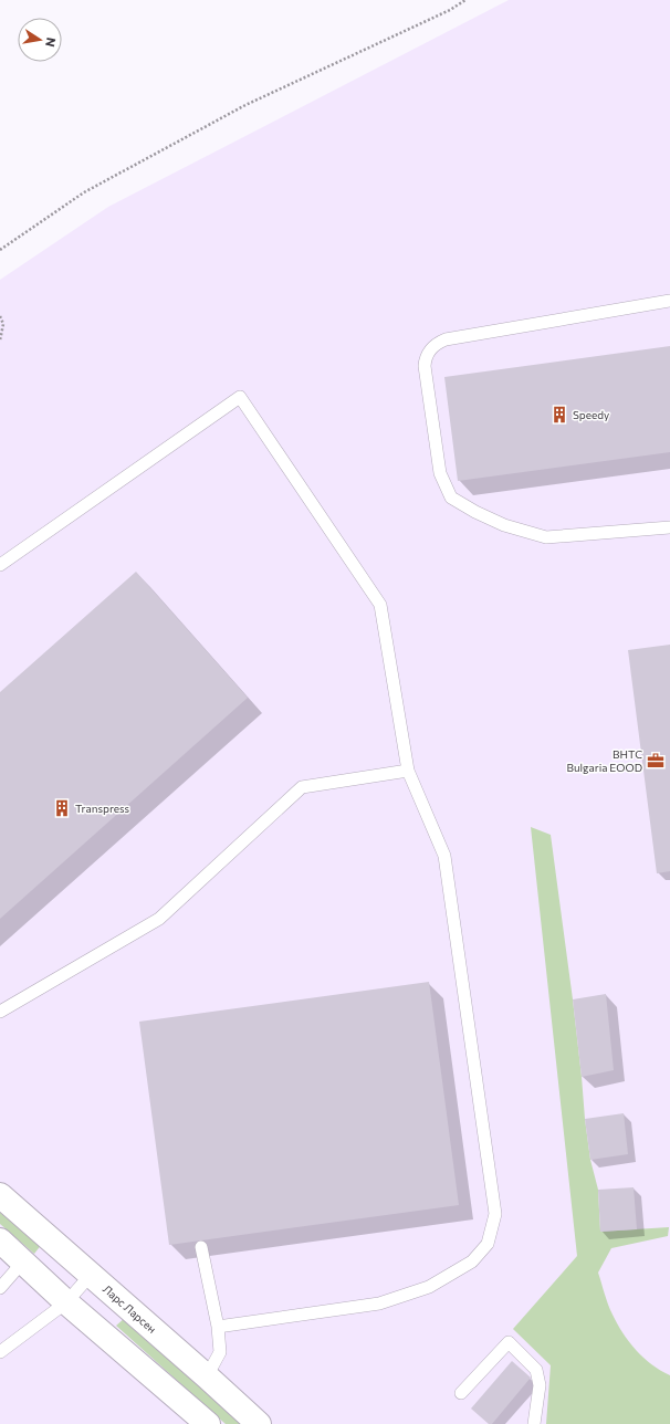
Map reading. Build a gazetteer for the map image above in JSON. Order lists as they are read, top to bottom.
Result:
{
  "streets": {
    "street": ["Ларс Ларсен"]
  },
  "places": {
    "building": ["Speedy", "Transpress"],
    "office": ["BHTC Bulgaria EOOD"]
  },
  "north": "right"
}
